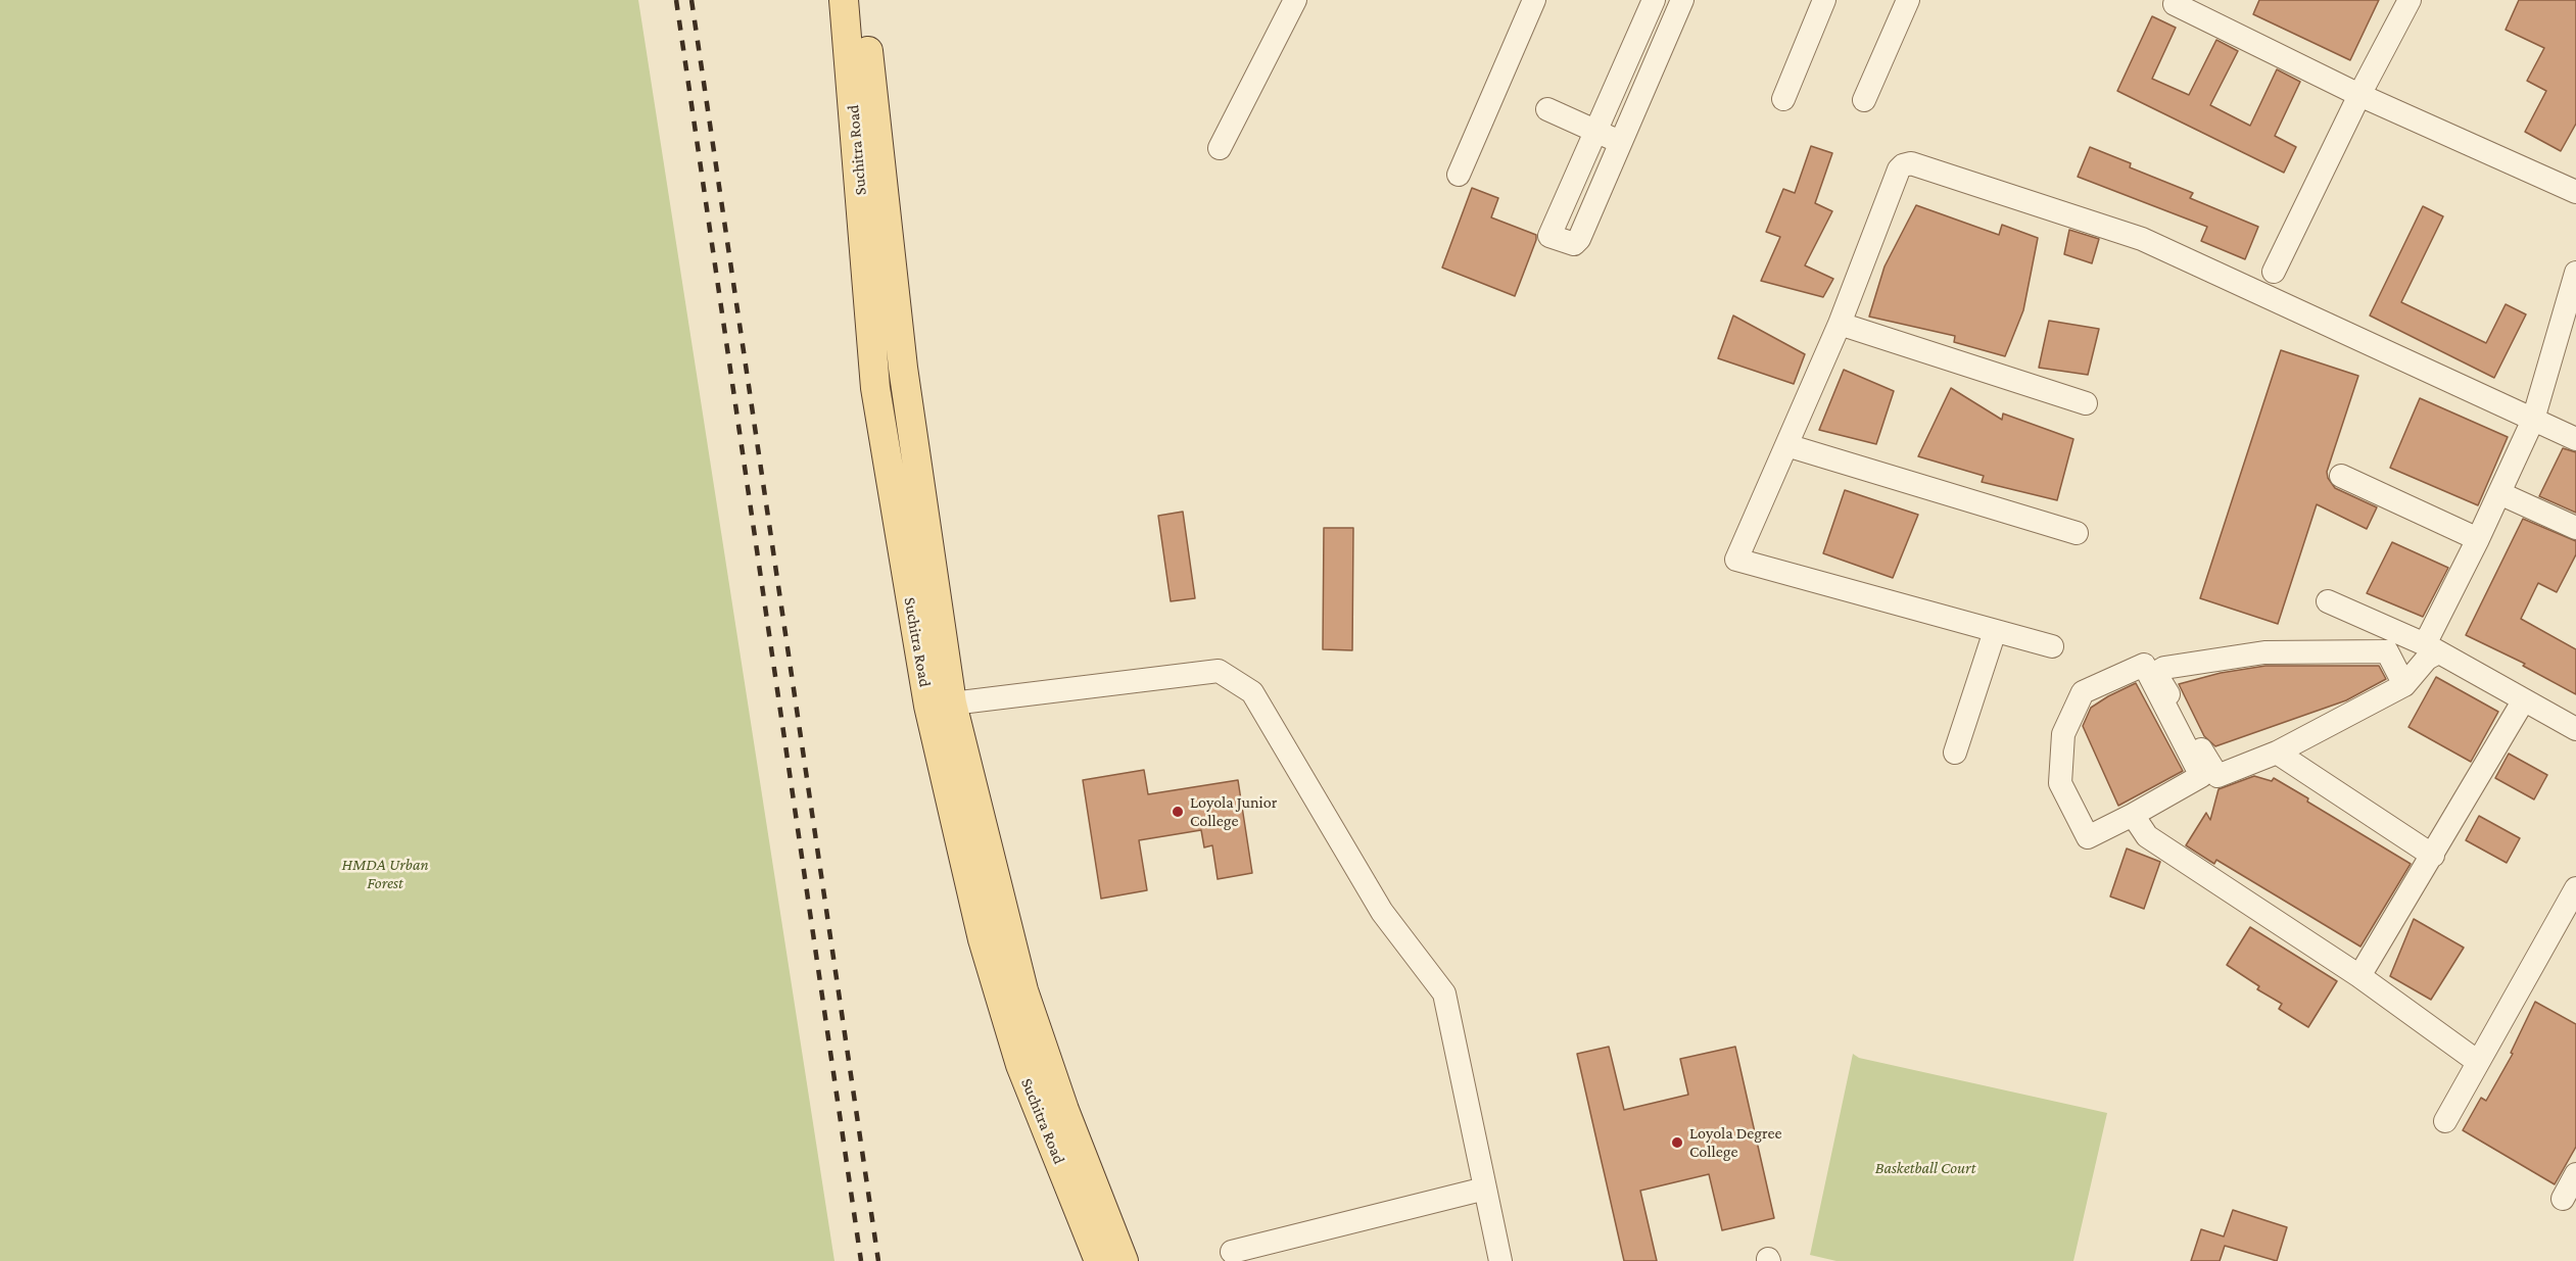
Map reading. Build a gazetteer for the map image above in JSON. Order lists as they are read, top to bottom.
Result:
{
  "streets": {
    "main road": ["Suchitra Road"]
  },
  "parks": ["HMDA Urban Forest", "Basketball Court"],
  "places": ["Loyola Junior College", "Loyola Degree College"]
}
